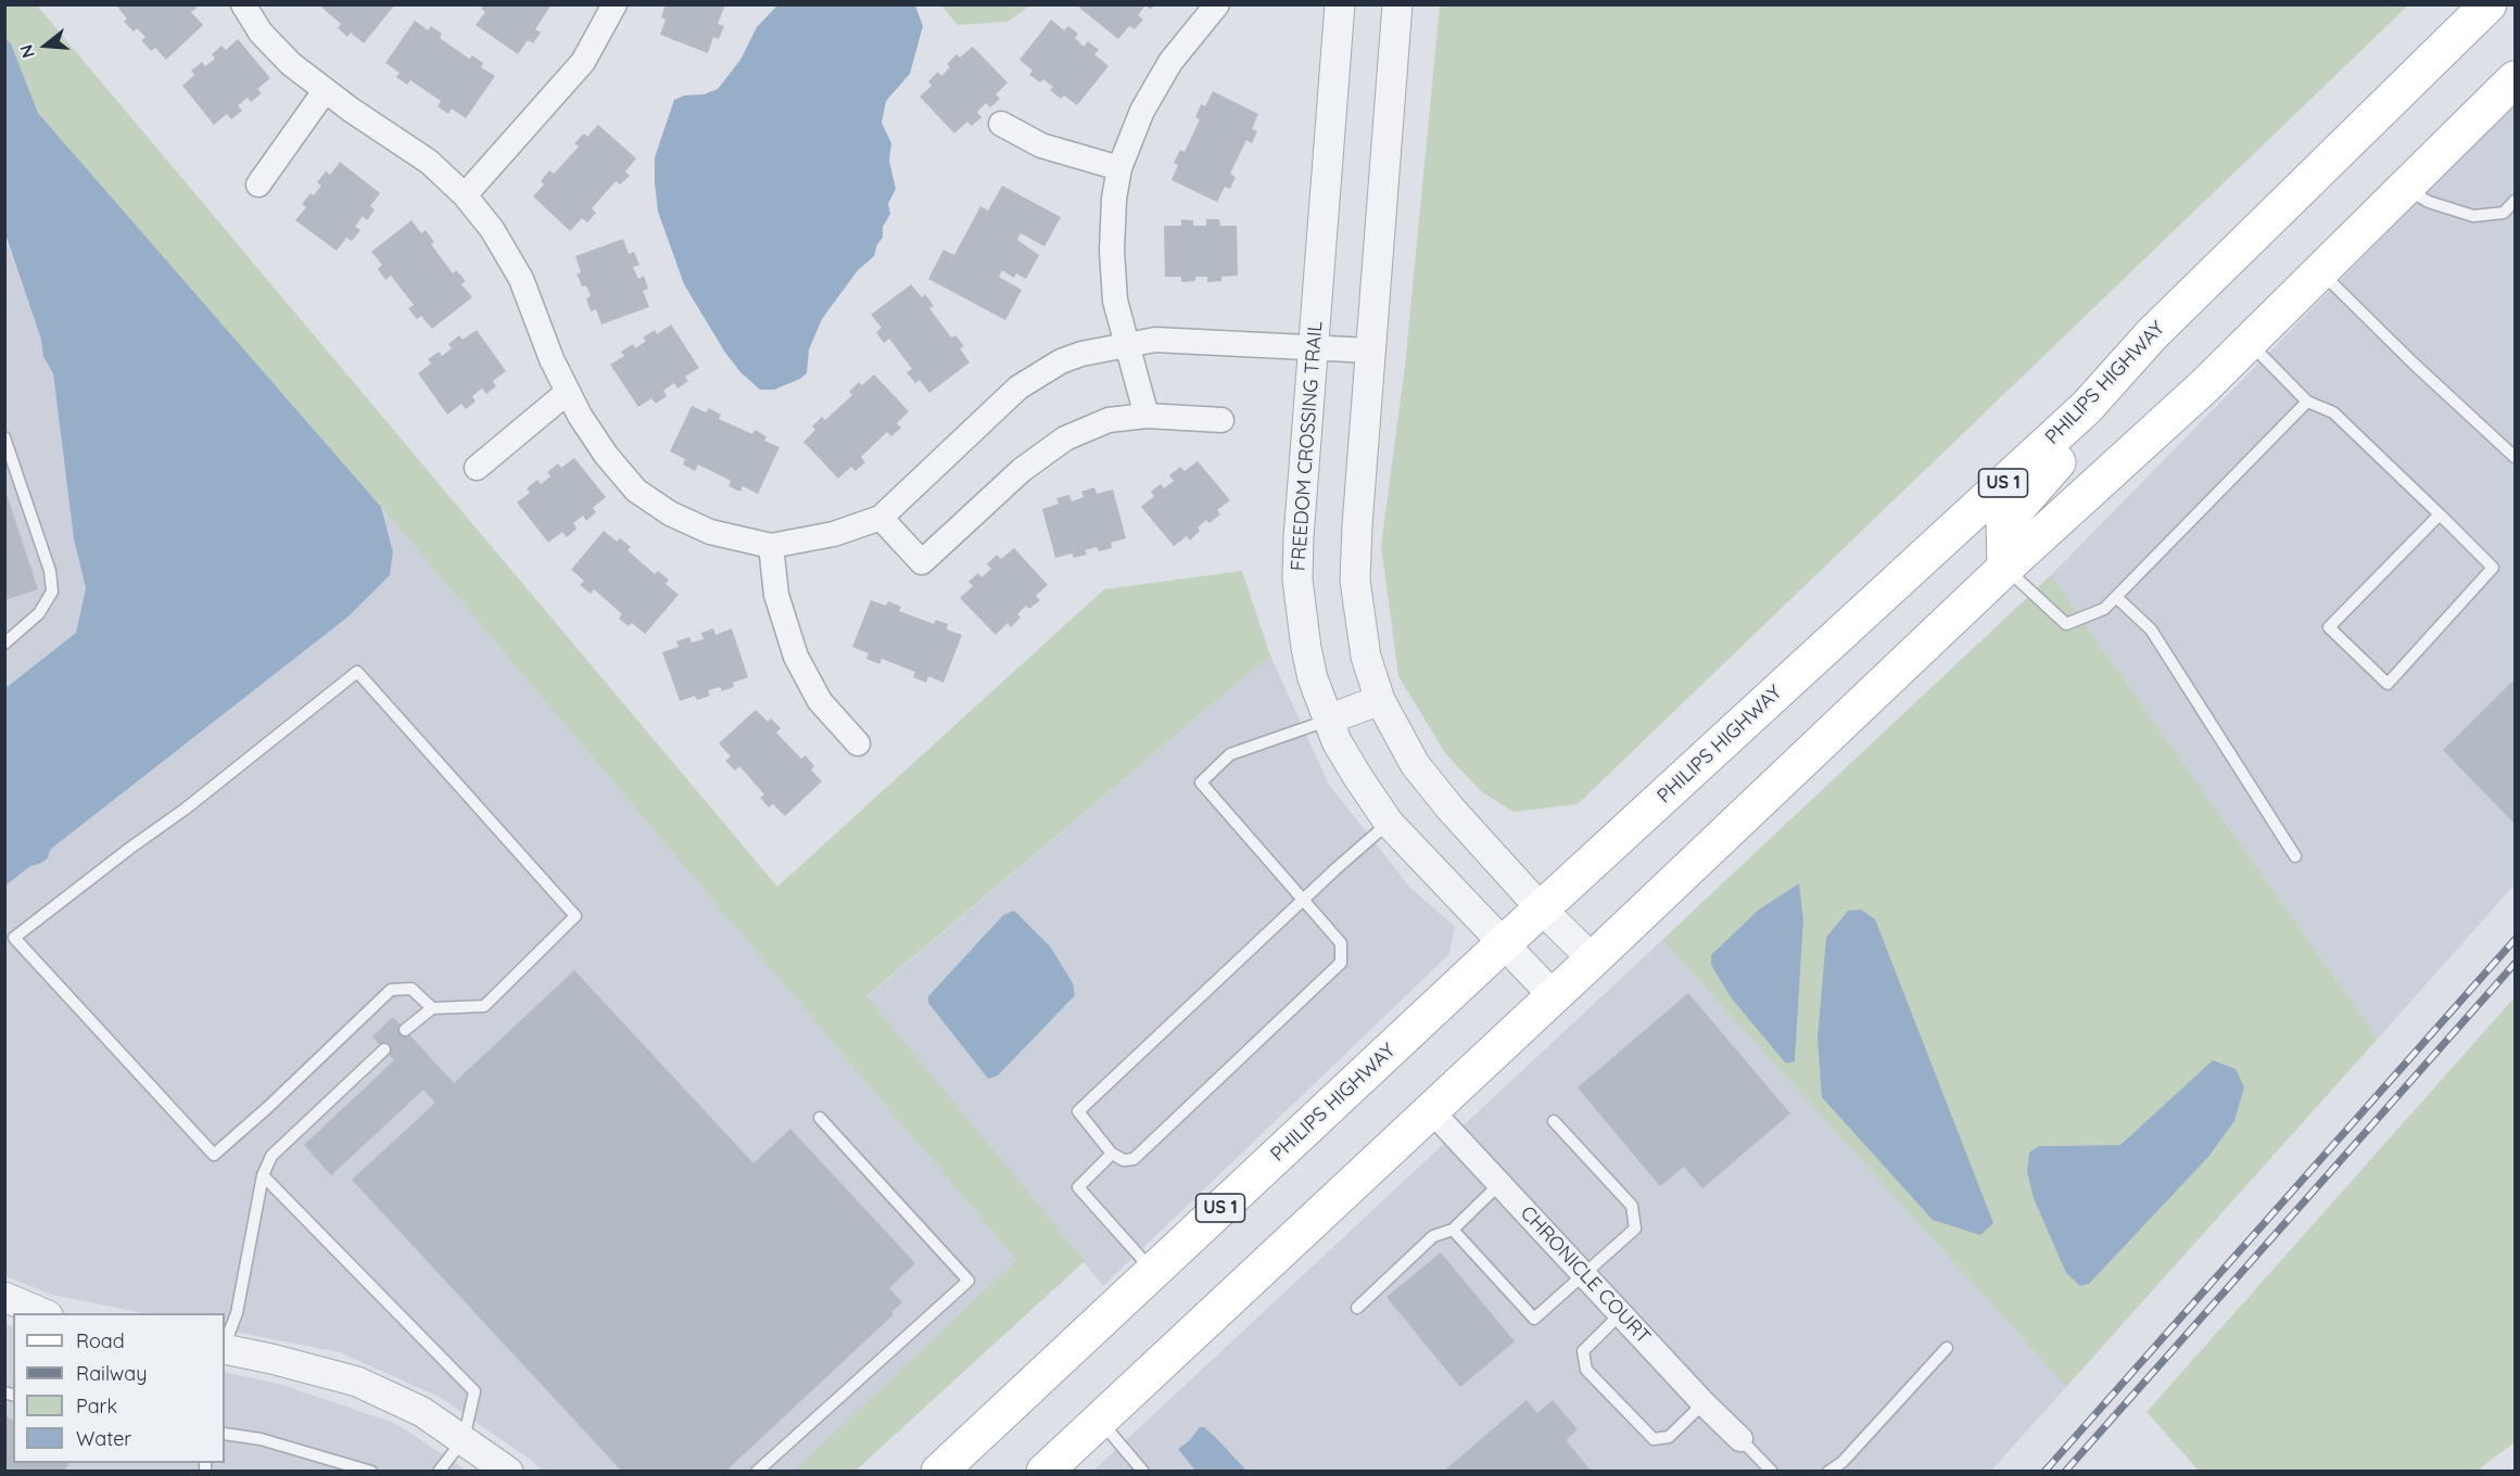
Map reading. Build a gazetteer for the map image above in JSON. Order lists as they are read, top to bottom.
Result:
{
  "streets": {
    "main road": ["PHILIPS HIGHWAY", "US 1"],
    "street": ["FREEDOM CROSSING TRAIL", "CHRONICLE COURT"]
  },
  "crossings": [
    ["PHILIPS HIGHWAY", "FREEDOM CROSSING TRAIL"]
  ],
  "legend": [
    "Road",
    "Railway",
    "Park",
    "Water"
  ],
  "north": "left"
}
